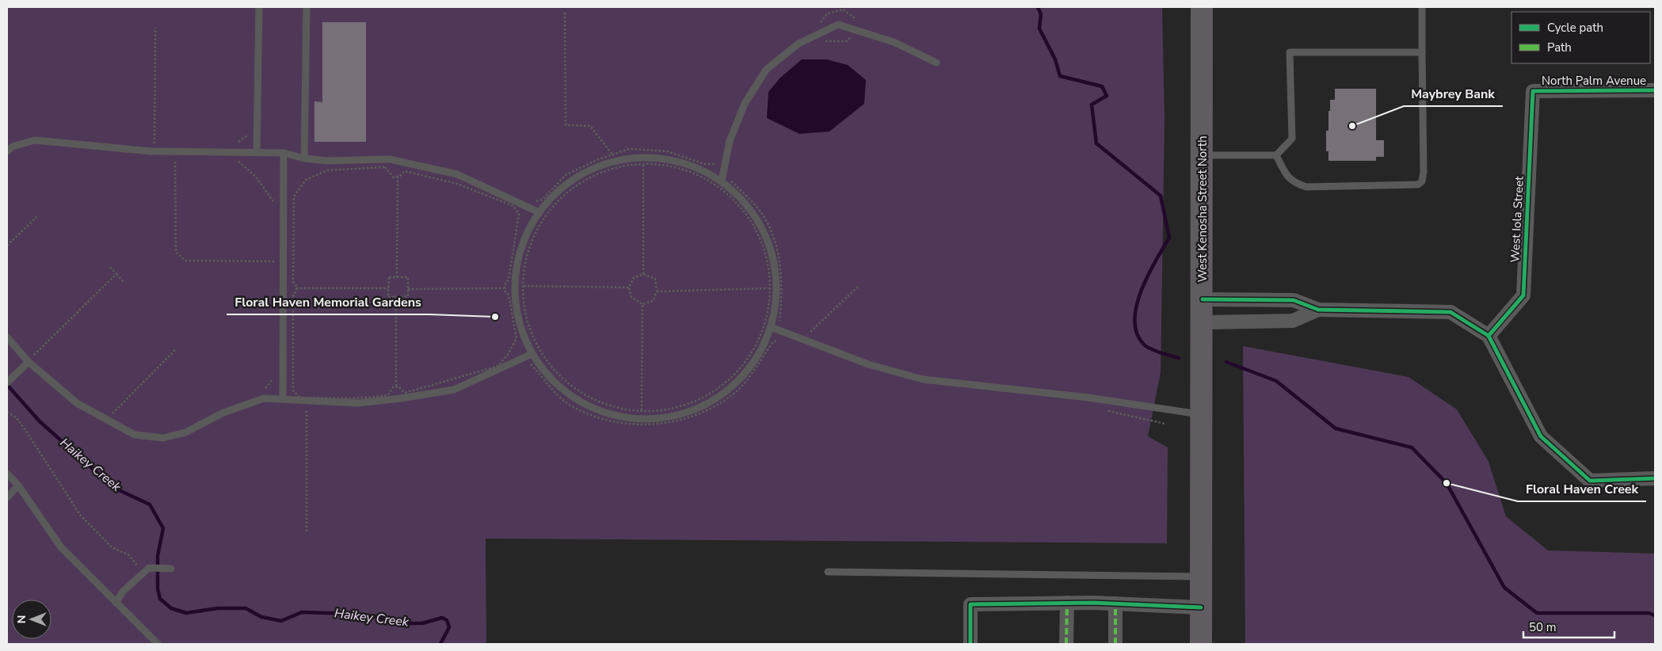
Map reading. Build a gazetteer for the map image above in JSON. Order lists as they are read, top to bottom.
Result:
{
  "streets": {
    "main road": ["West Kenosha Street North"],
    "street": ["North Palm Avenue", "West Iola Street"]
  },
  "crossings": [
    ["North Palm Avenue", "West Iola Street"]
  ],
  "water": ["Haikey Creek"],
  "places": ["Maybrey Bank", "Floral Haven Memorial Gardens", "Floral Haven Creek"],
  "legend": ["Cycle path", "Path"],
  "scale_bar": "50 m",
  "north": "left"
}
